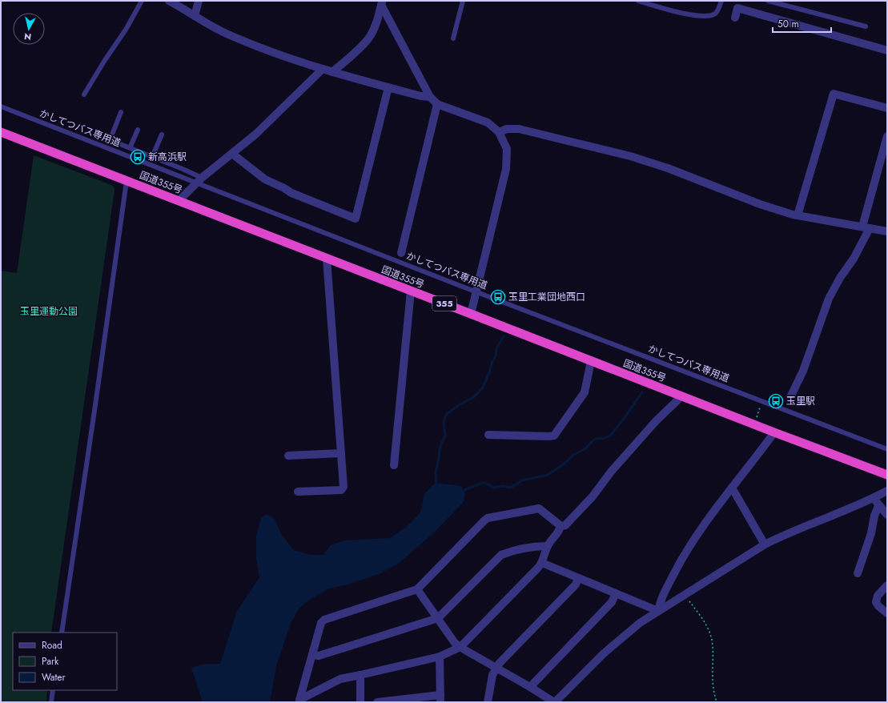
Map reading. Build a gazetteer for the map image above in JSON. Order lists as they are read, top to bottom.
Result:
{
  "streets": {
    "highway": ["国道355号", "355"],
    "lane": ["かしてつバス専用道"]
  },
  "parks": ["玉里運動公園"],
  "places": {
    "bus stop": ["新高浜駅", "玉里工業団地西口", "玉里駅"]
  },
  "legend": ["Road", "Park", "Water"],
  "scale_bar": "50 m",
  "north": "bottom"
}
